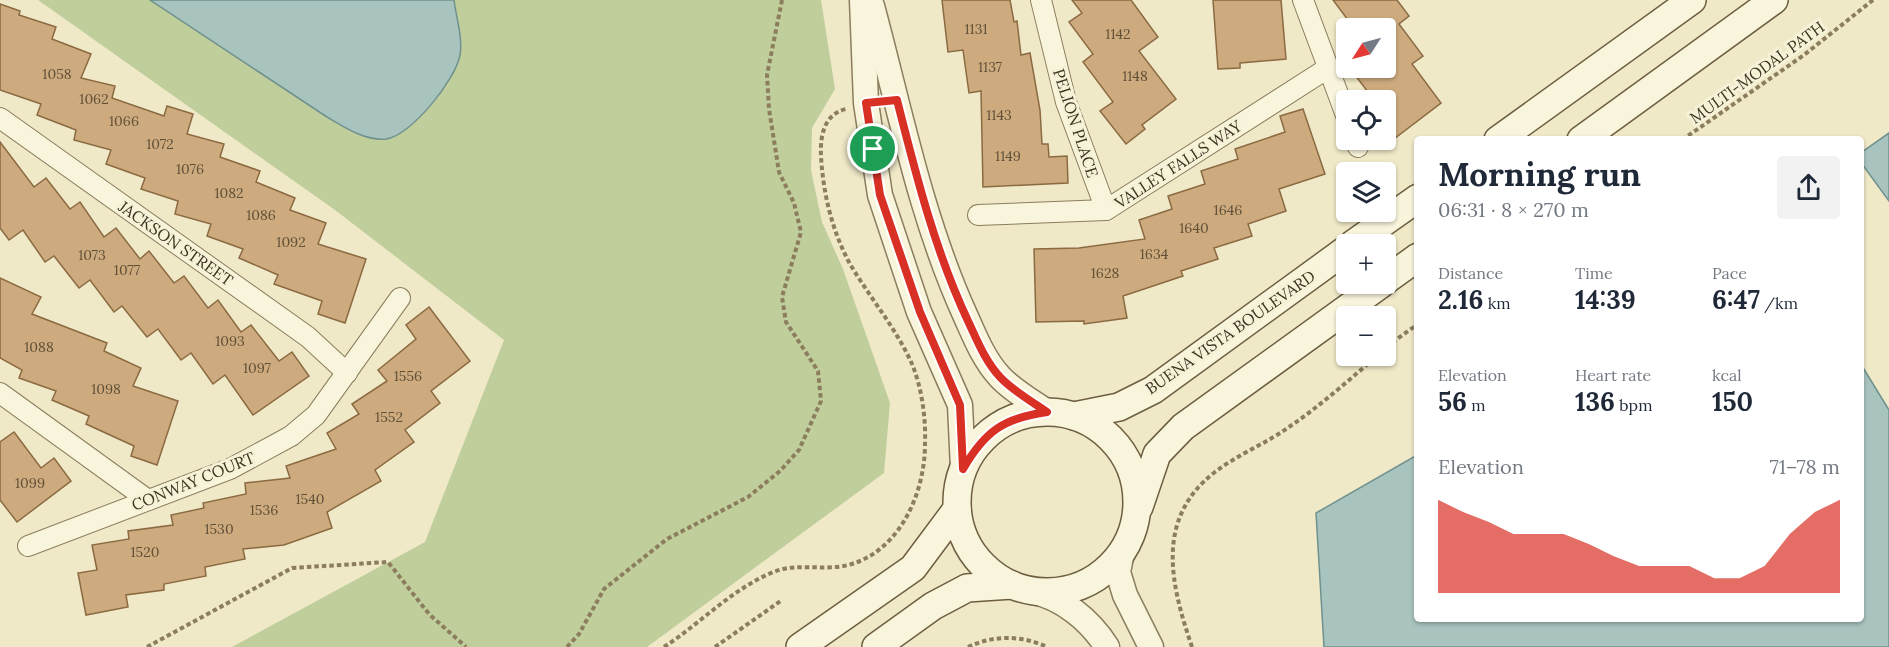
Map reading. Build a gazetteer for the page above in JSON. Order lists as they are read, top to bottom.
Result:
{
  "streets": {
    "main road": ["BUENA VISTA BOULEVARD"],
    "street": [
      "PELION PLACE",
      "VALLEY FALLS WAY",
      "JACKSON STREET",
      "CONWAY COURT"
    ],
    "path": ["MULTI-MODAL PATH"]
  },
  "crossings": [
    ["PELION PLACE", "VALLEY FALLS WAY"],
    ["JACKSON STREET", "CONWAY COURT"]
  ],
  "house_numbers": [
    "1131",
    "1142",
    "1137",
    "1058",
    "1148",
    "1062",
    "1143",
    "1066",
    "1072",
    "1149",
    "1076",
    "1082",
    "1646",
    "1086",
    "1640",
    "1092",
    "1634",
    "1073",
    "1077",
    "1628",
    "1093",
    "1088",
    "1097",
    "1556",
    "1098",
    "1552",
    "1099",
    "1540",
    "1536",
    "1530",
    "1520"
  ],
  "north": "bottom left",
  "page": {
    "map_buttons": ["+", "−"],
    "heading": ["Morning run", "06:31 · 8 × 270 m"],
    "stats": [
      ["Distance", "2.16 km"],
      ["Time", "14:39"],
      ["Pace", "6:47 /km"],
      ["Elevation", "56 m"],
      ["Heart rate", "136 bpm"],
      ["kcal", "150"]
    ],
    "chart": ["Elevation", "71–78 m"]
  }
}
